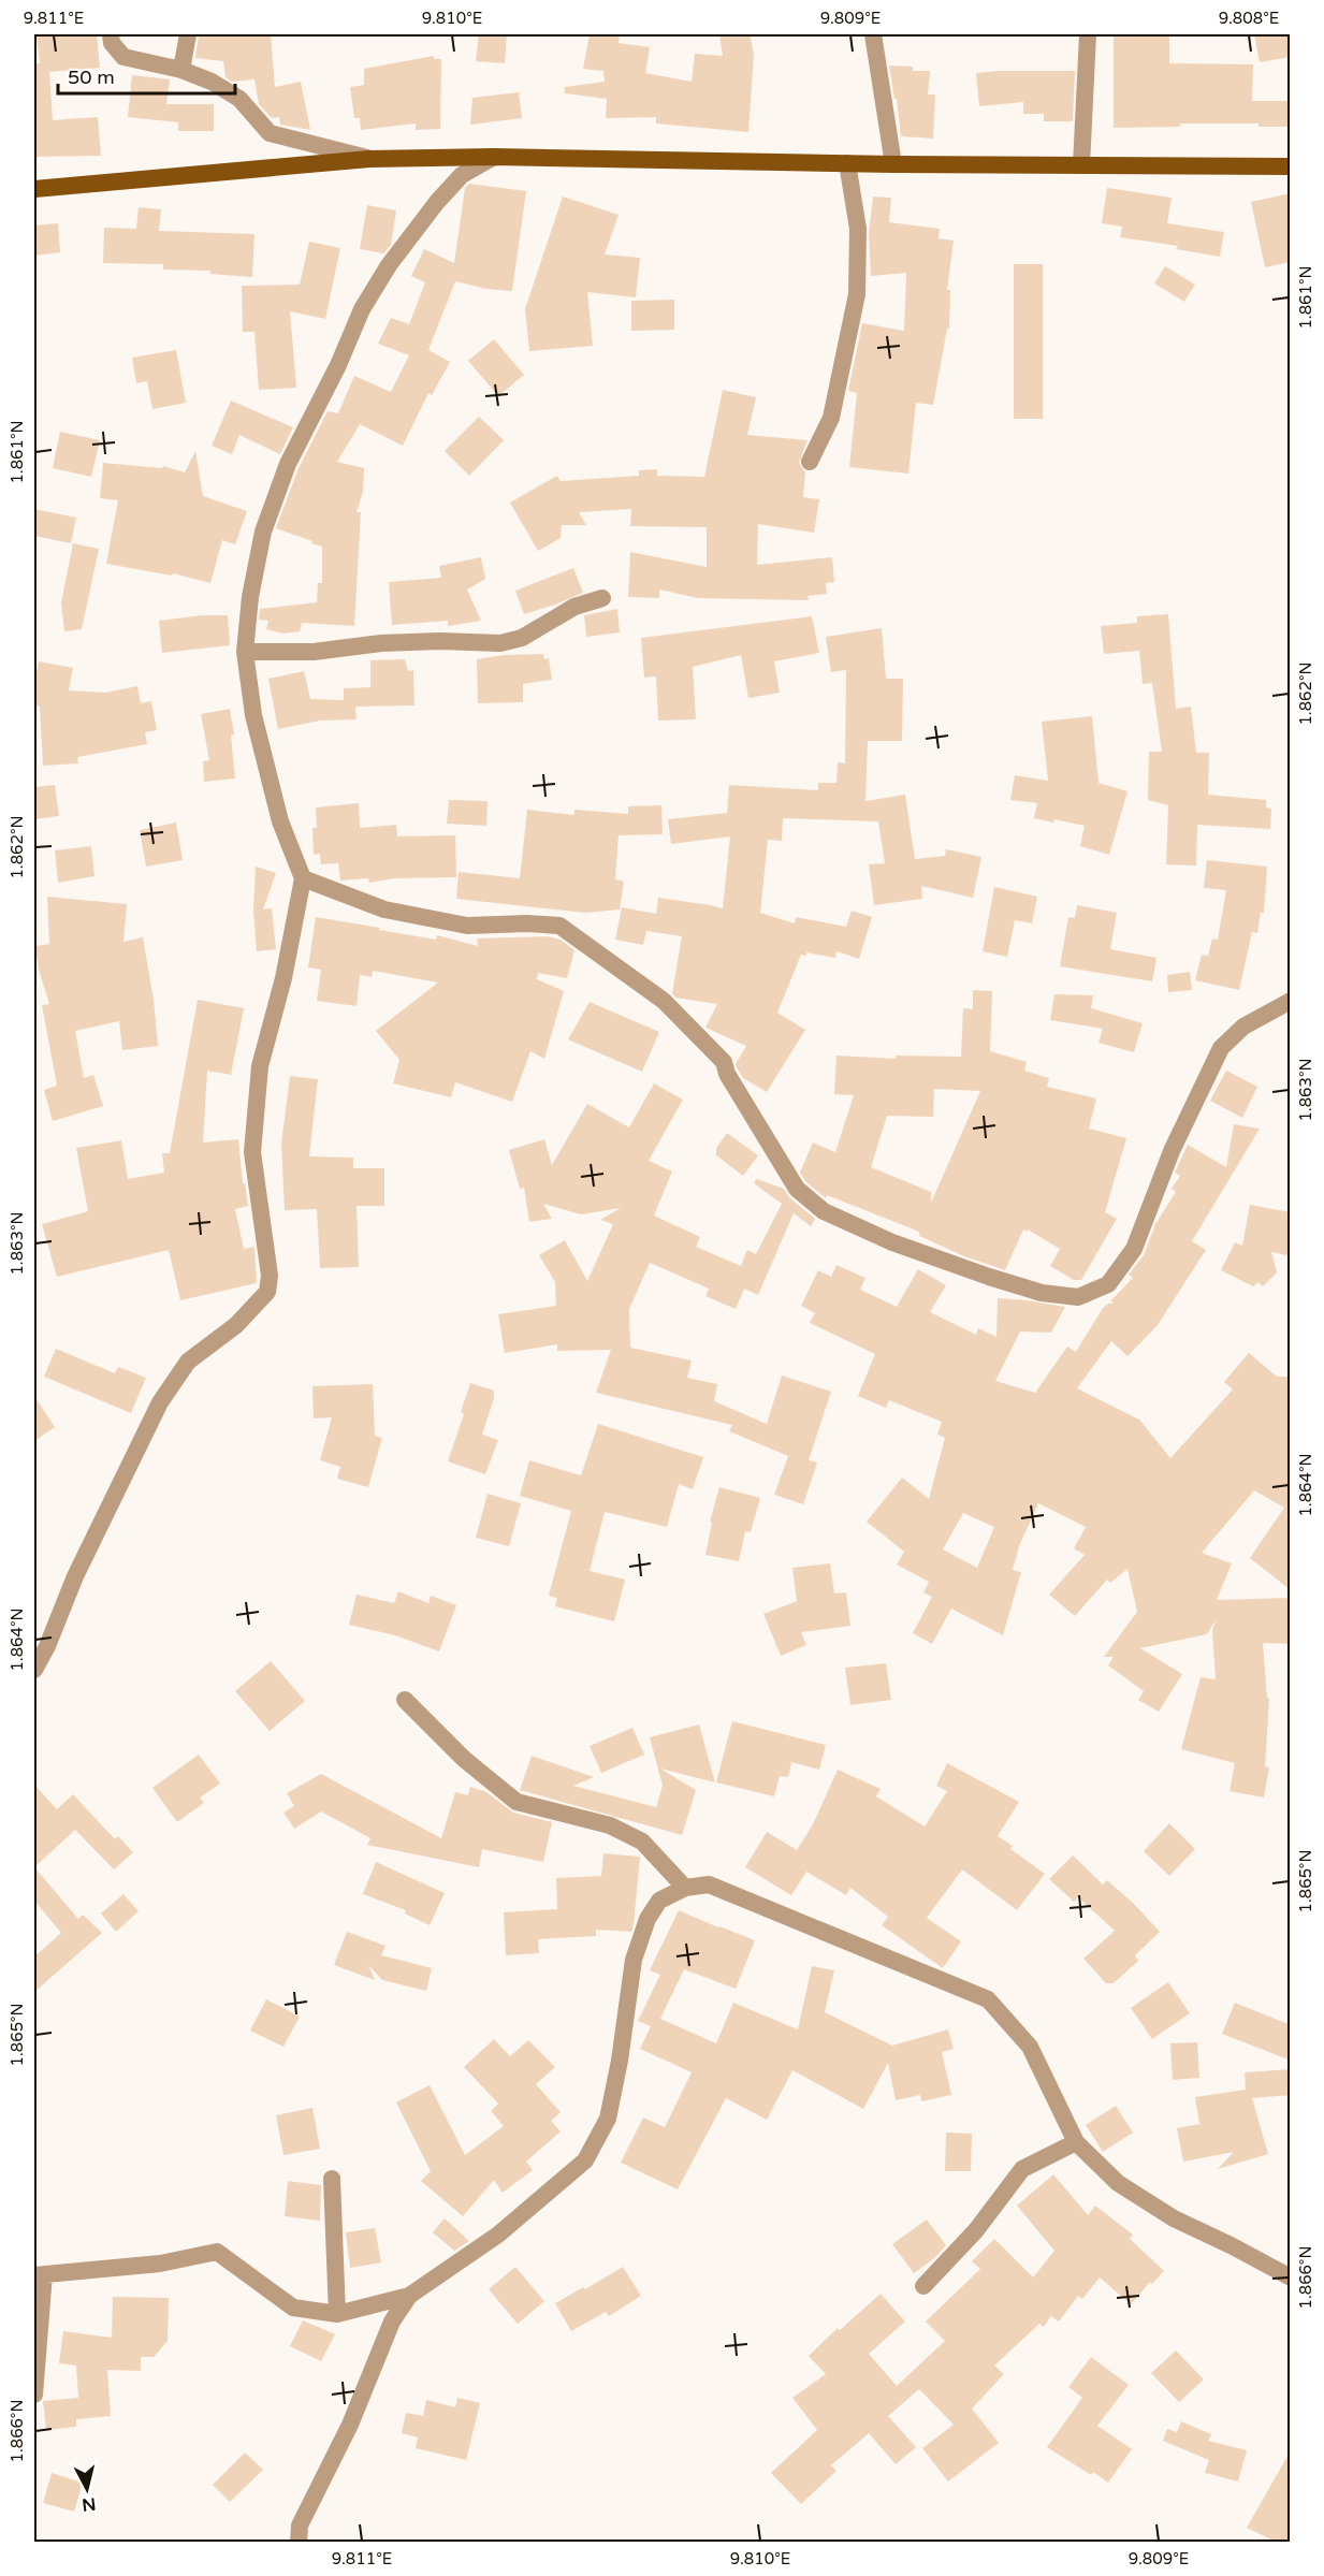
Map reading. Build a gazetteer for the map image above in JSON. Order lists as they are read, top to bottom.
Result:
{
  "scale_bar": "50 m",
  "north": "bottom",
  "coordinates": [
    "9.811°E",
    "9.810°E",
    "9.809°E",
    "9.808°E",
    "1.861°N",
    "1.862°N",
    "1.863°N",
    "1.864°N",
    "1.865°N",
    "1.866°N"
  ]
}
